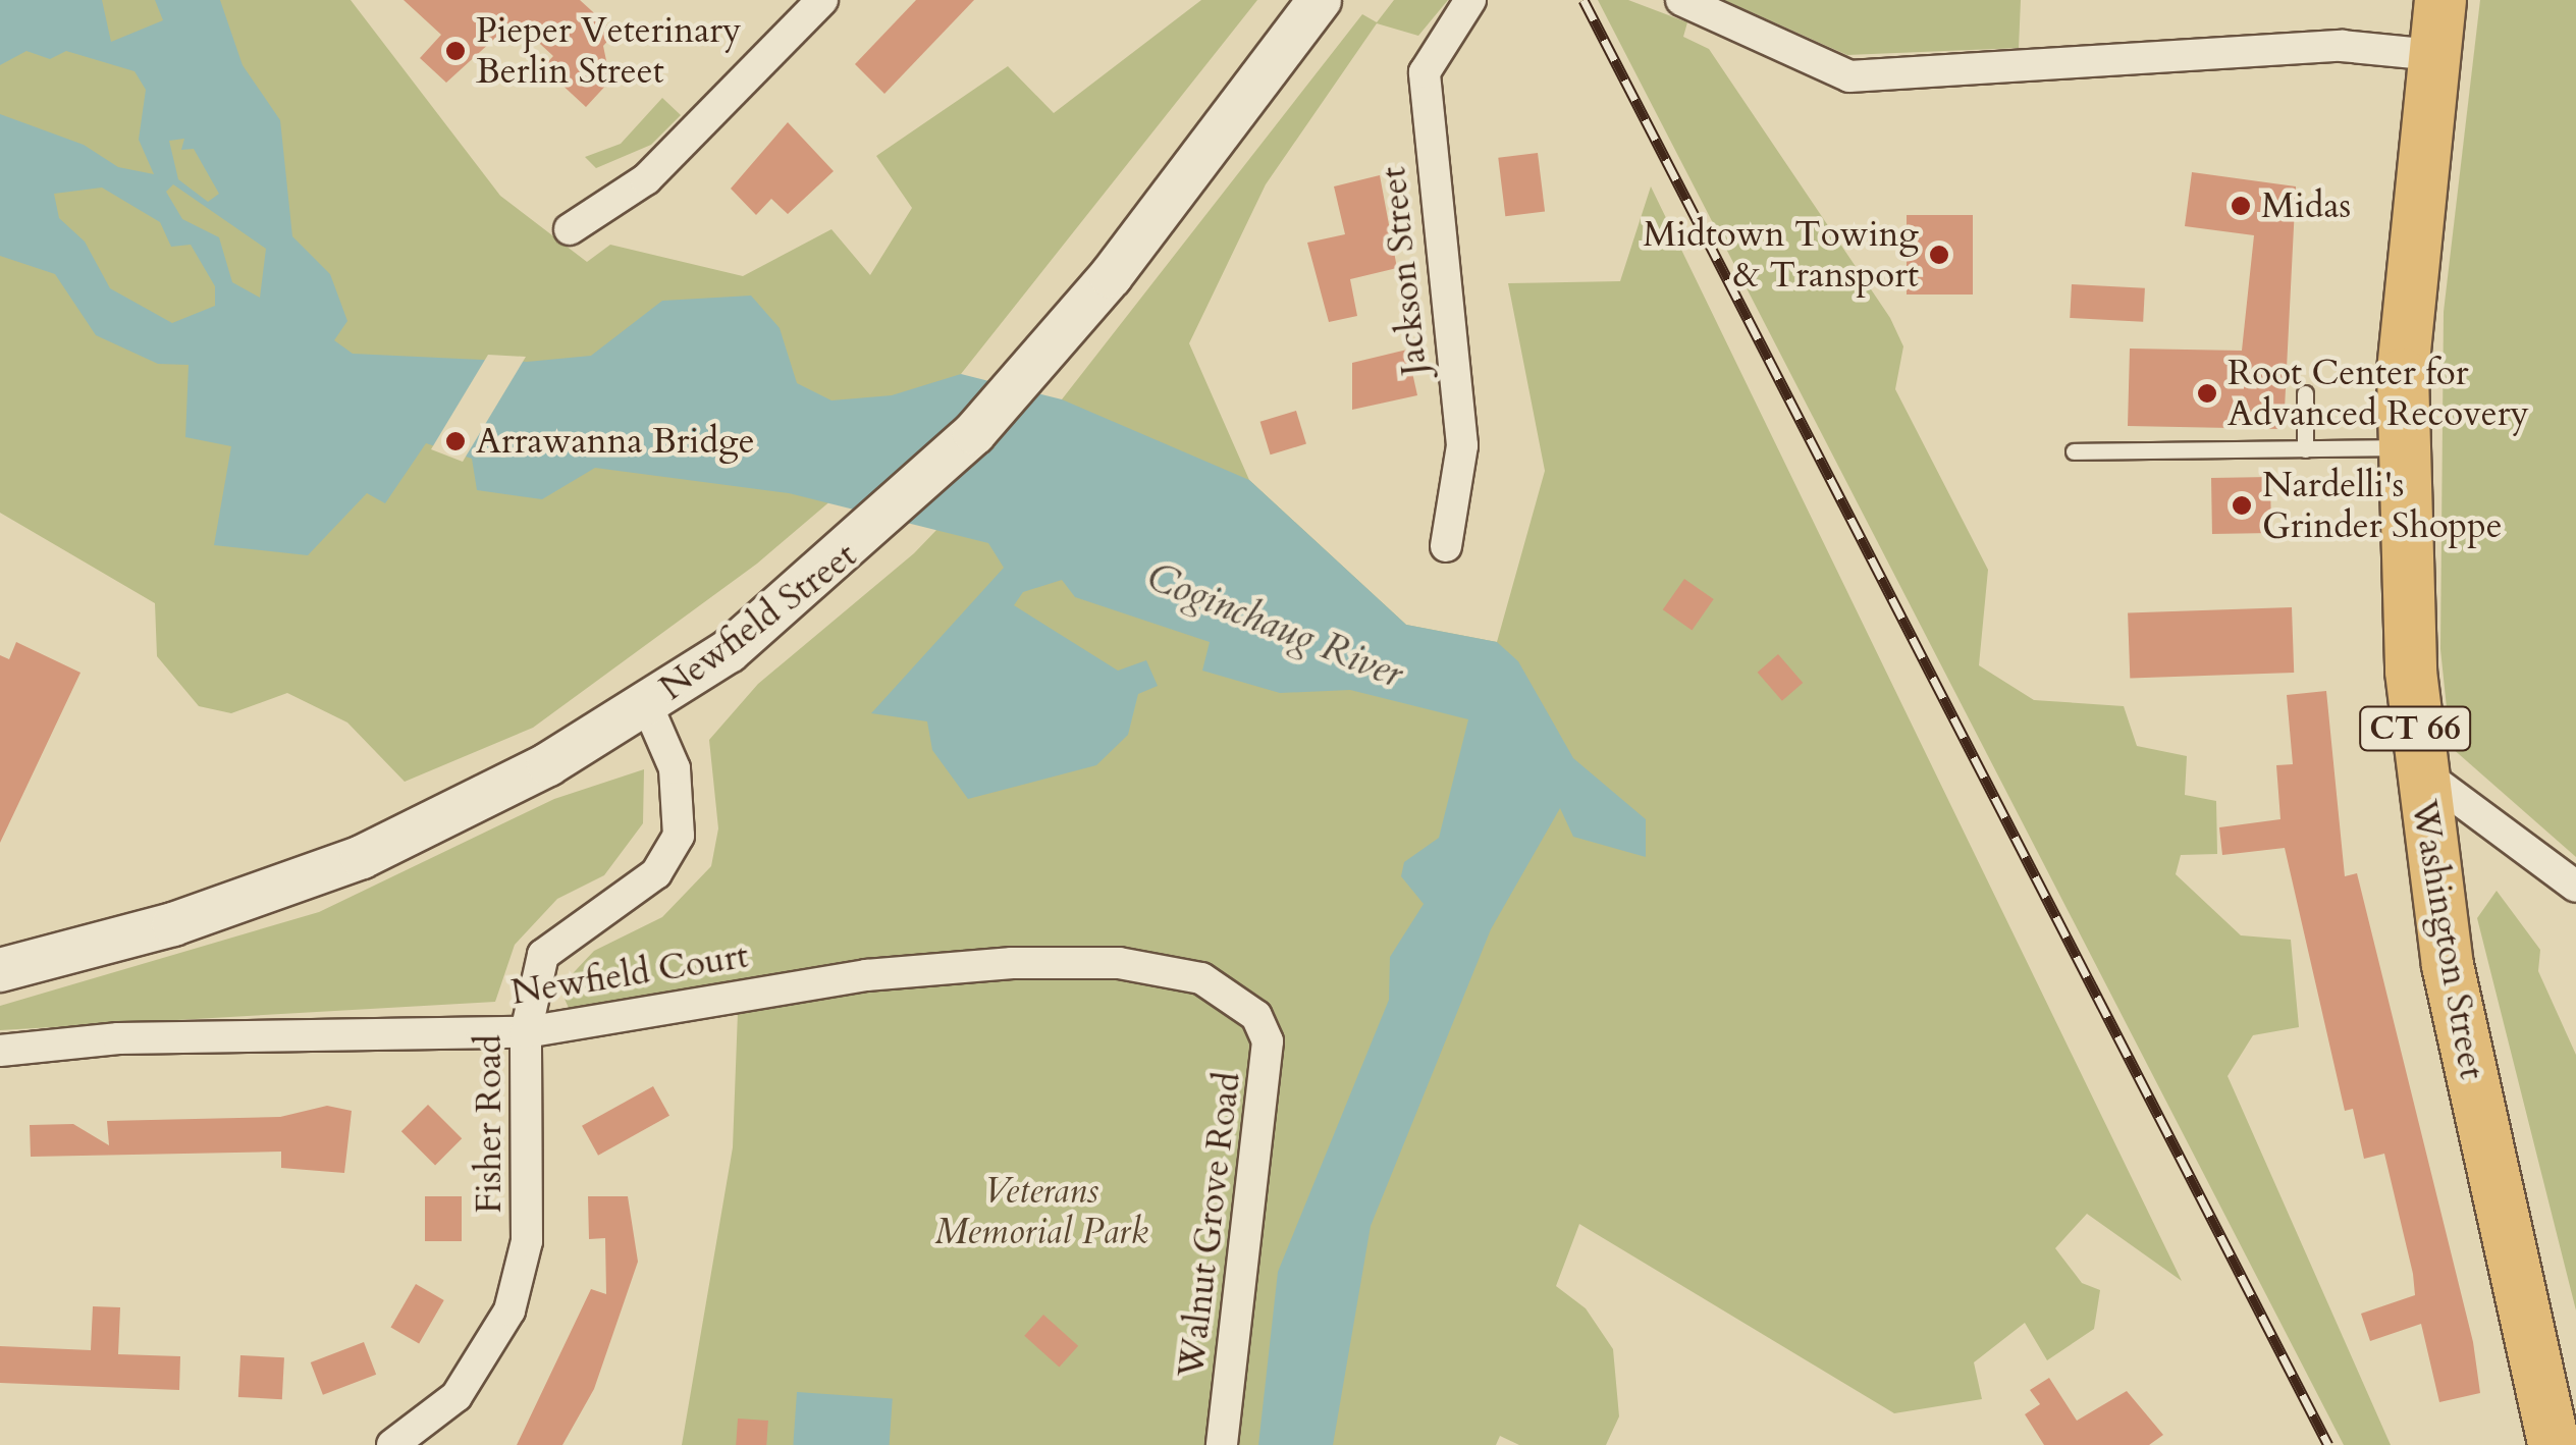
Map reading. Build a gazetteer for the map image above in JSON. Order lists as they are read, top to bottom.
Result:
{
  "streets": {
    "highway": ["CT 66", "Washington Street"],
    "main road": ["Newfield Street"],
    "street": [
      "Jackson Street",
      "Newfield Court",
      "Fisher Road",
      "Walnut Grove Road"
    ]
  },
  "crossings": [
    ["Newfield Street", "Fisher Road"],
    ["Newfield Court", "Fisher Road"],
    ["Newfield Court", "Walnut Grove Road"]
  ],
  "water": ["Coginchaug River"],
  "parks": ["Veterans Memorial Park"],
  "places": [
    "Pieper Veterinary Berlin Street",
    "Midas",
    "Midtown Towing & Transport",
    "Root Center for Advanced Recovery",
    "Arrawanna Bridge",
    "Nardelli's Grinder Shoppe"
  ]
}
